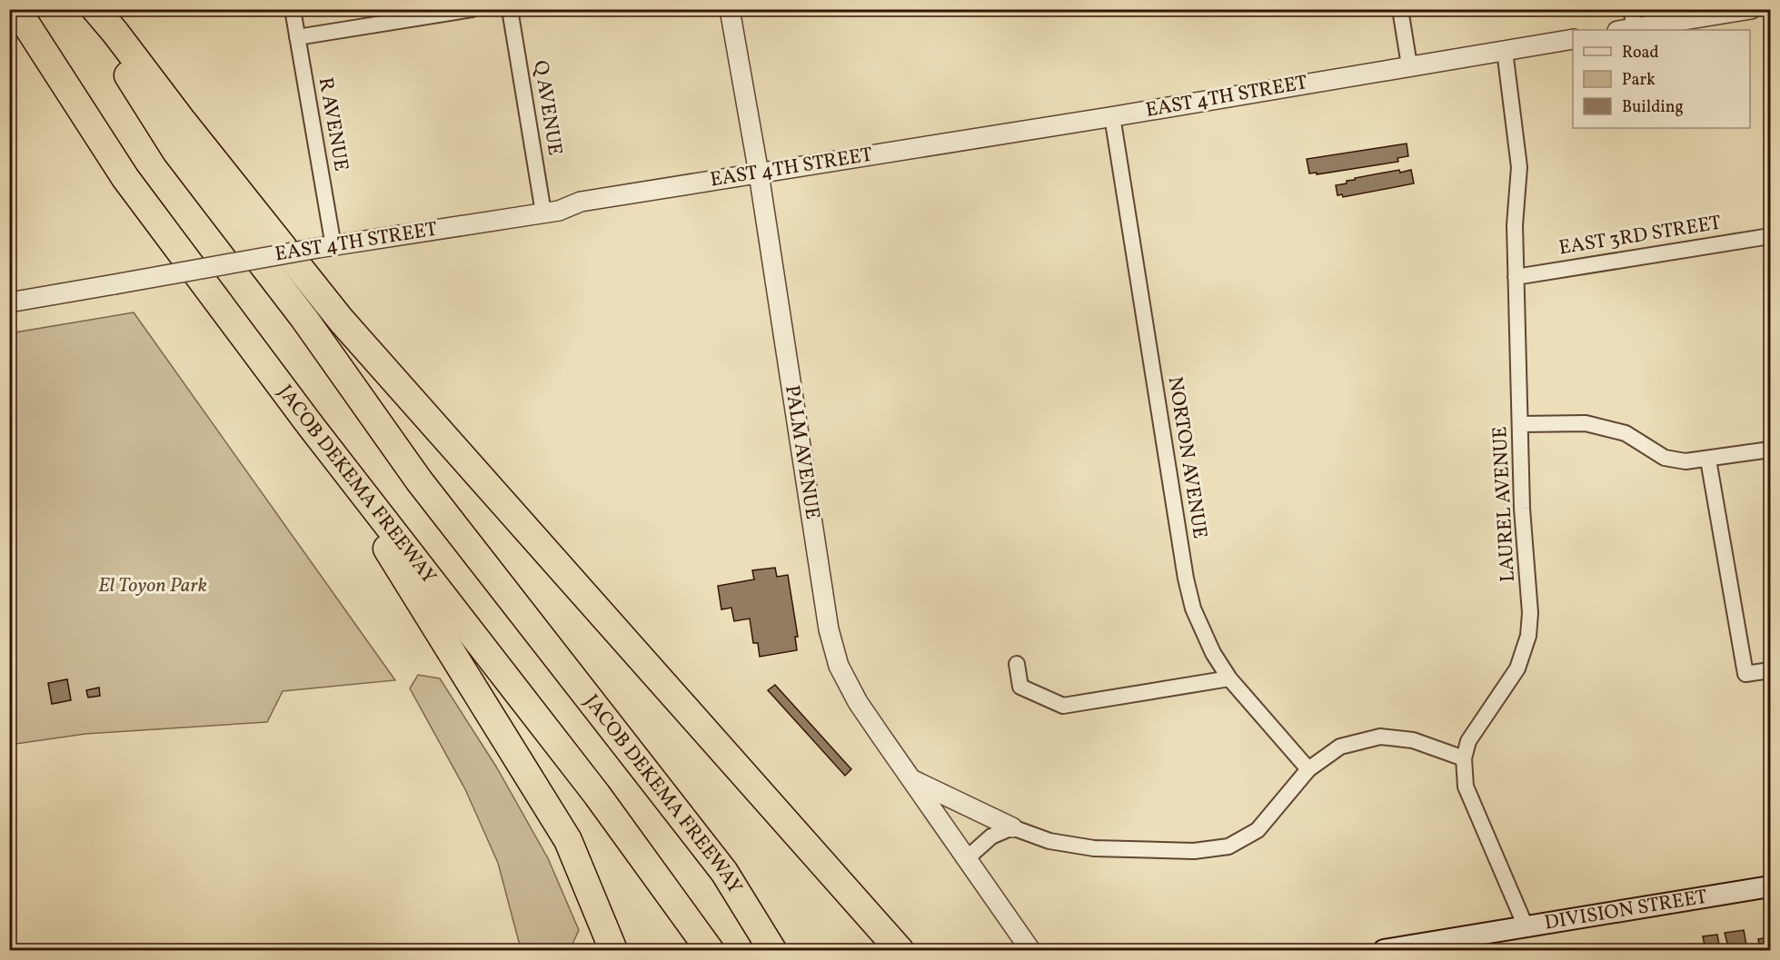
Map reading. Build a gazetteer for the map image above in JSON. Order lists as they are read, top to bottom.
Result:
{
  "streets": {
    "highway": ["JACOB DEKEMA FREEWAY"],
    "main road": ["DIVISION STREET"],
    "street": [
      "EAST 4TH STREET",
      "Q AVENUE",
      "R AVENUE",
      "EAST 3RD STREET",
      "PALM AVENUE",
      "NORTON AVENUE",
      "LAUREL AVENUE"
    ]
  },
  "crossings": [
    ["EAST 4TH STREET", "Q AVENUE"],
    ["EAST 4TH STREET", "R AVENUE"],
    ["EAST 4TH STREET", "PALM AVENUE"],
    ["EAST 4TH STREET", "NORTON AVENUE"],
    ["EAST 4TH STREET", "LAUREL AVENUE"],
    ["EAST 3RD STREET", "LAUREL AVENUE"],
    ["LAUREL AVENUE", "DIVISION STREET"]
  ],
  "parks": ["El Toyon Park"],
  "legend": ["Road", "Park", "Building"]
}
